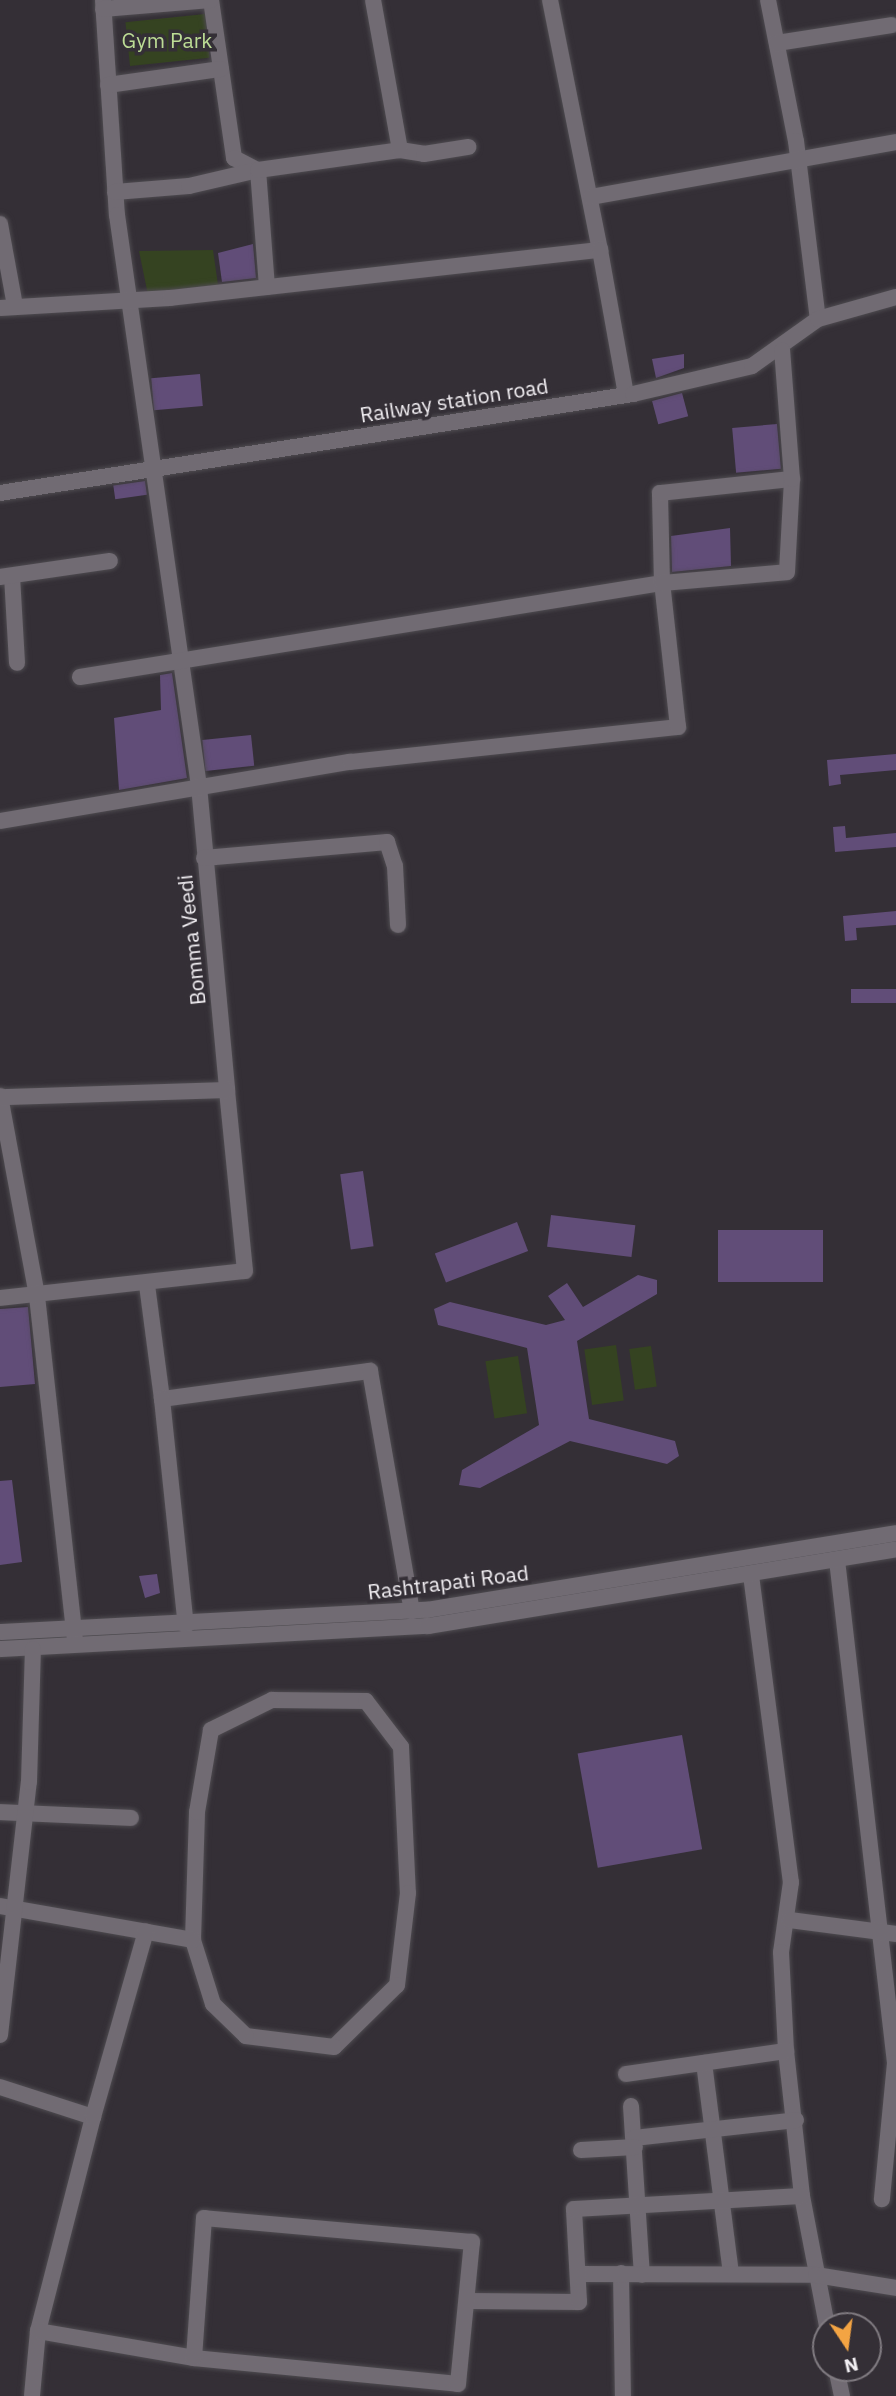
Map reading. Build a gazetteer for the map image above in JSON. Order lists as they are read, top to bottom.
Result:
{
  "streets": {
    "street": ["Railway station road", "Bomma Veedi", "Rashtrapati Road"]
  },
  "parks": ["Gym Park"],
  "north": "bottom"
}
